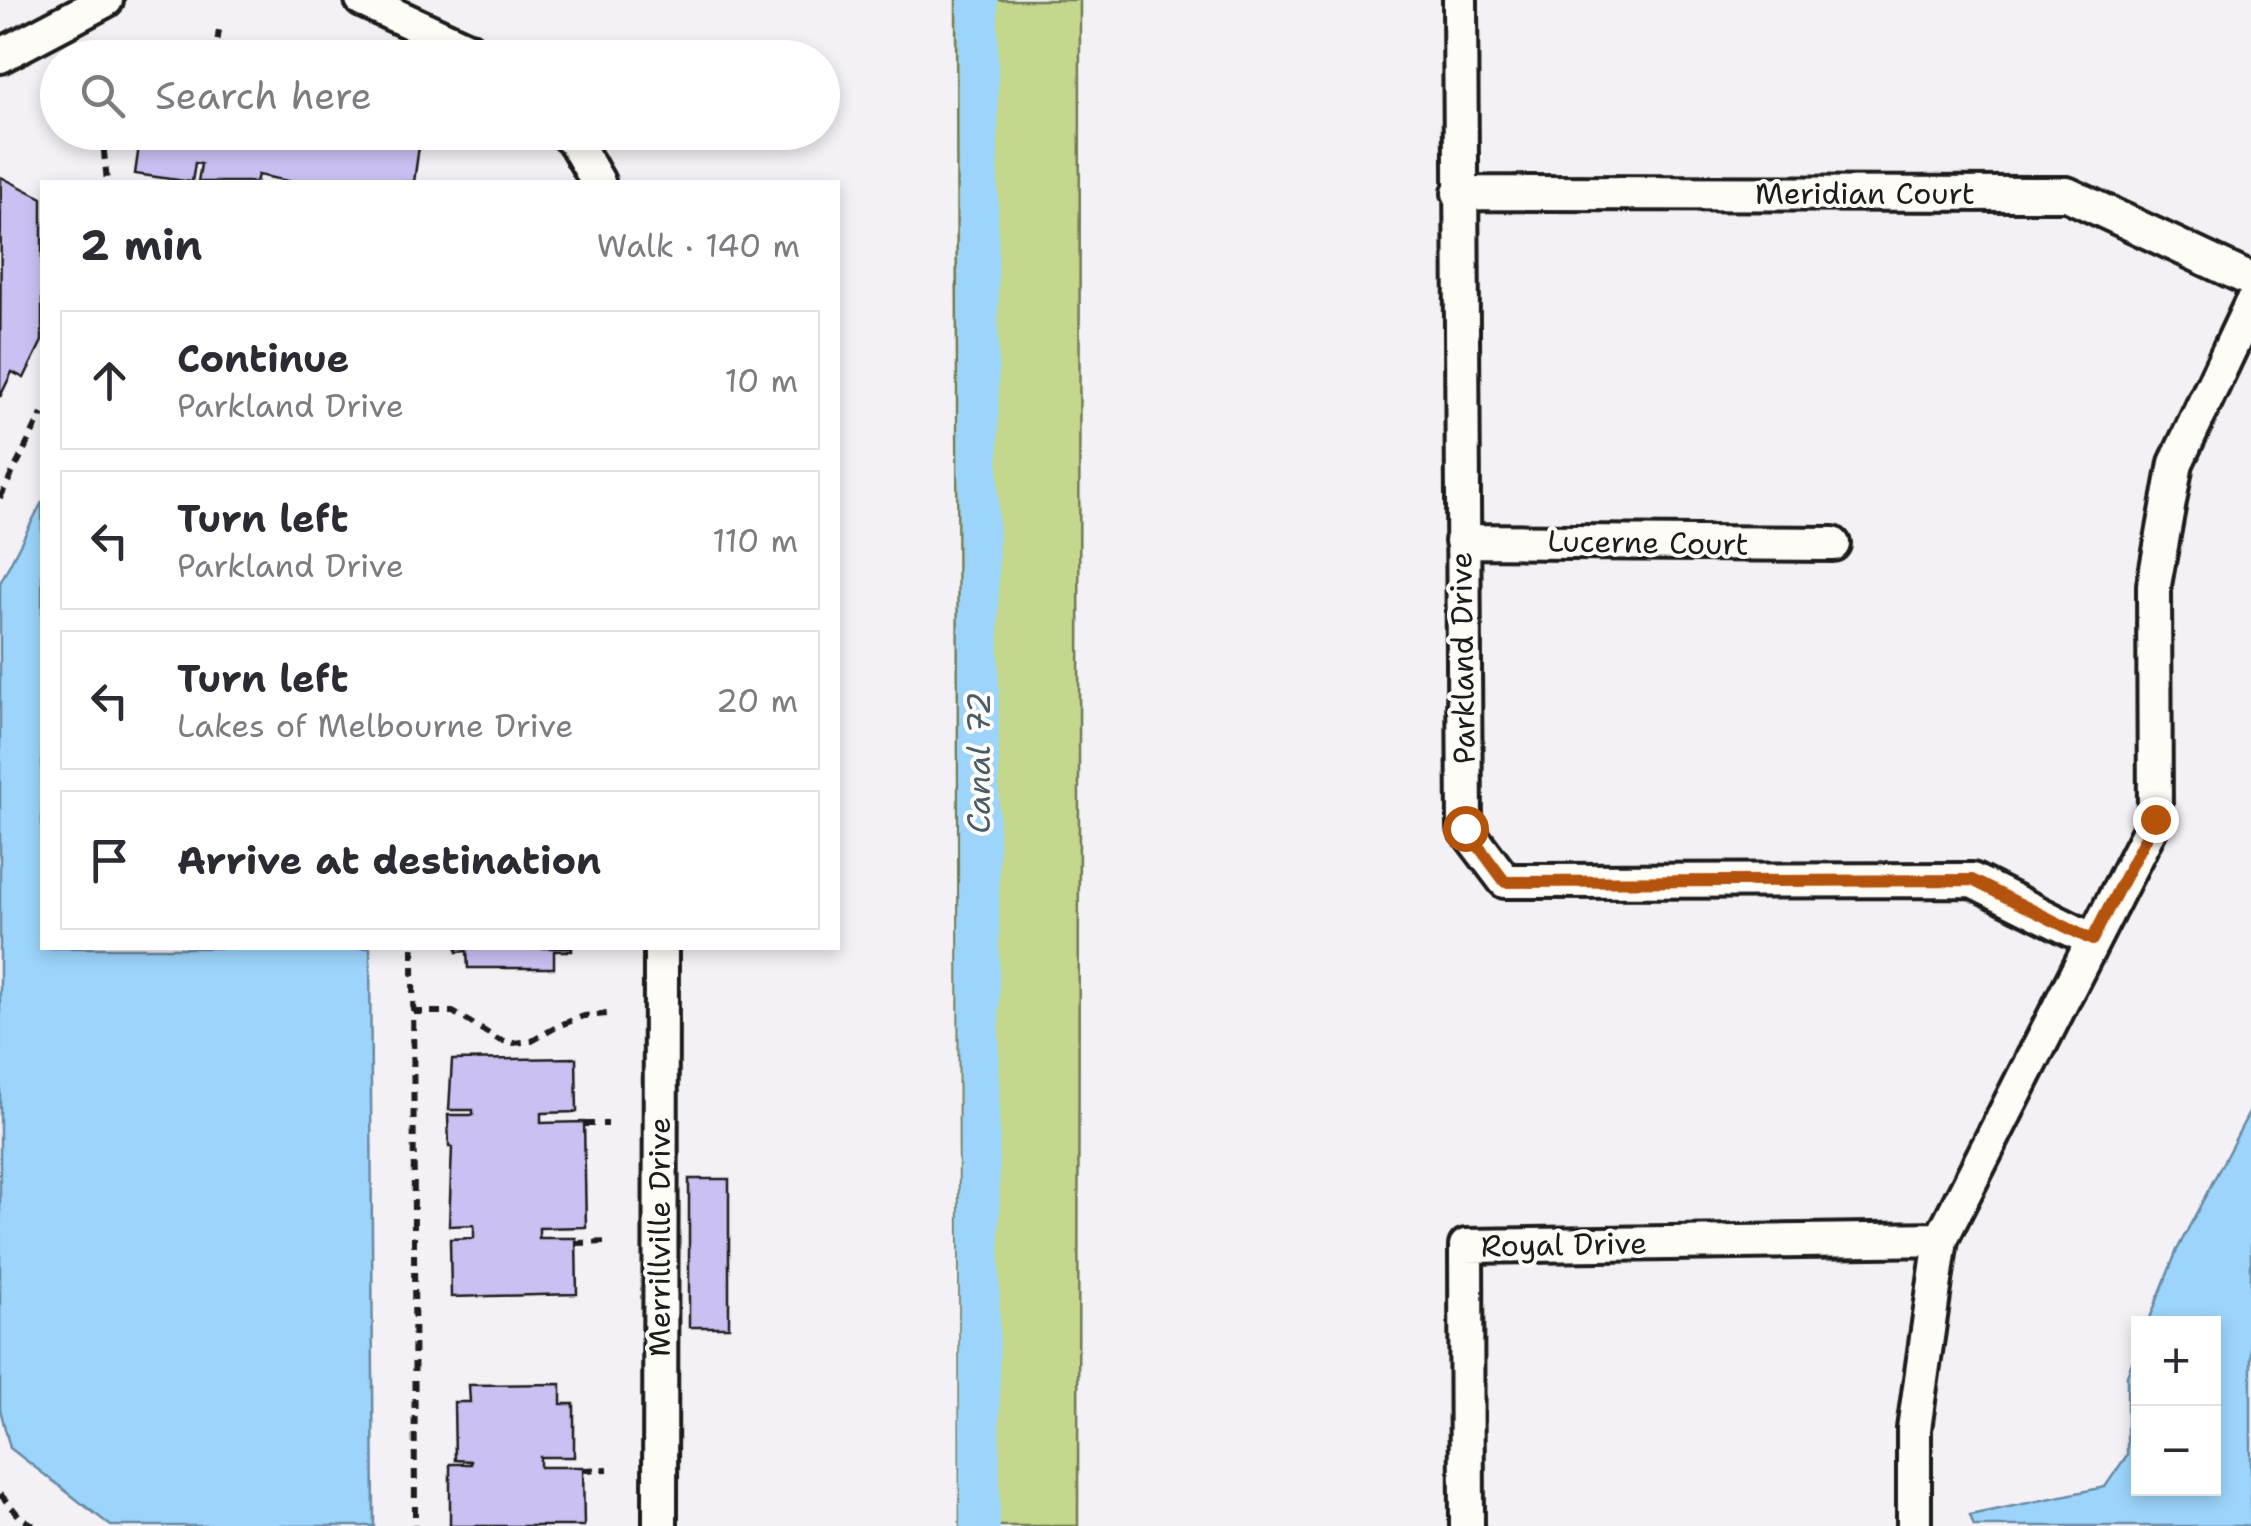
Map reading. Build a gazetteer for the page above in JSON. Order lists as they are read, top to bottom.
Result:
{
  "streets": {
    "street": [
      "Meridian Court",
      "Lucerne Court",
      "Parkland Drive",
      "Merrillville Drive",
      "Royal Drive"
    ]
  },
  "crossings": [
    ["Meridian Court", "Parkland Drive"],
    ["Lucerne Court", "Parkland Drive"]
  ],
  "water": ["Canal 72"],
  "page": {
    "search": "Search here",
    "heading": ["2 min", "Walk · 140 m"],
    "list": [
      ["Continue", "Parkland Drive", "10 m"],
      ["Turn left", "Parkland Drive", "110 m"],
      ["Turn left", "Lakes of Melbourne Drive", "20 m"],
      "Arrive at destination"
    ],
    "map_buttons": ["+", "−"]
  }
}
